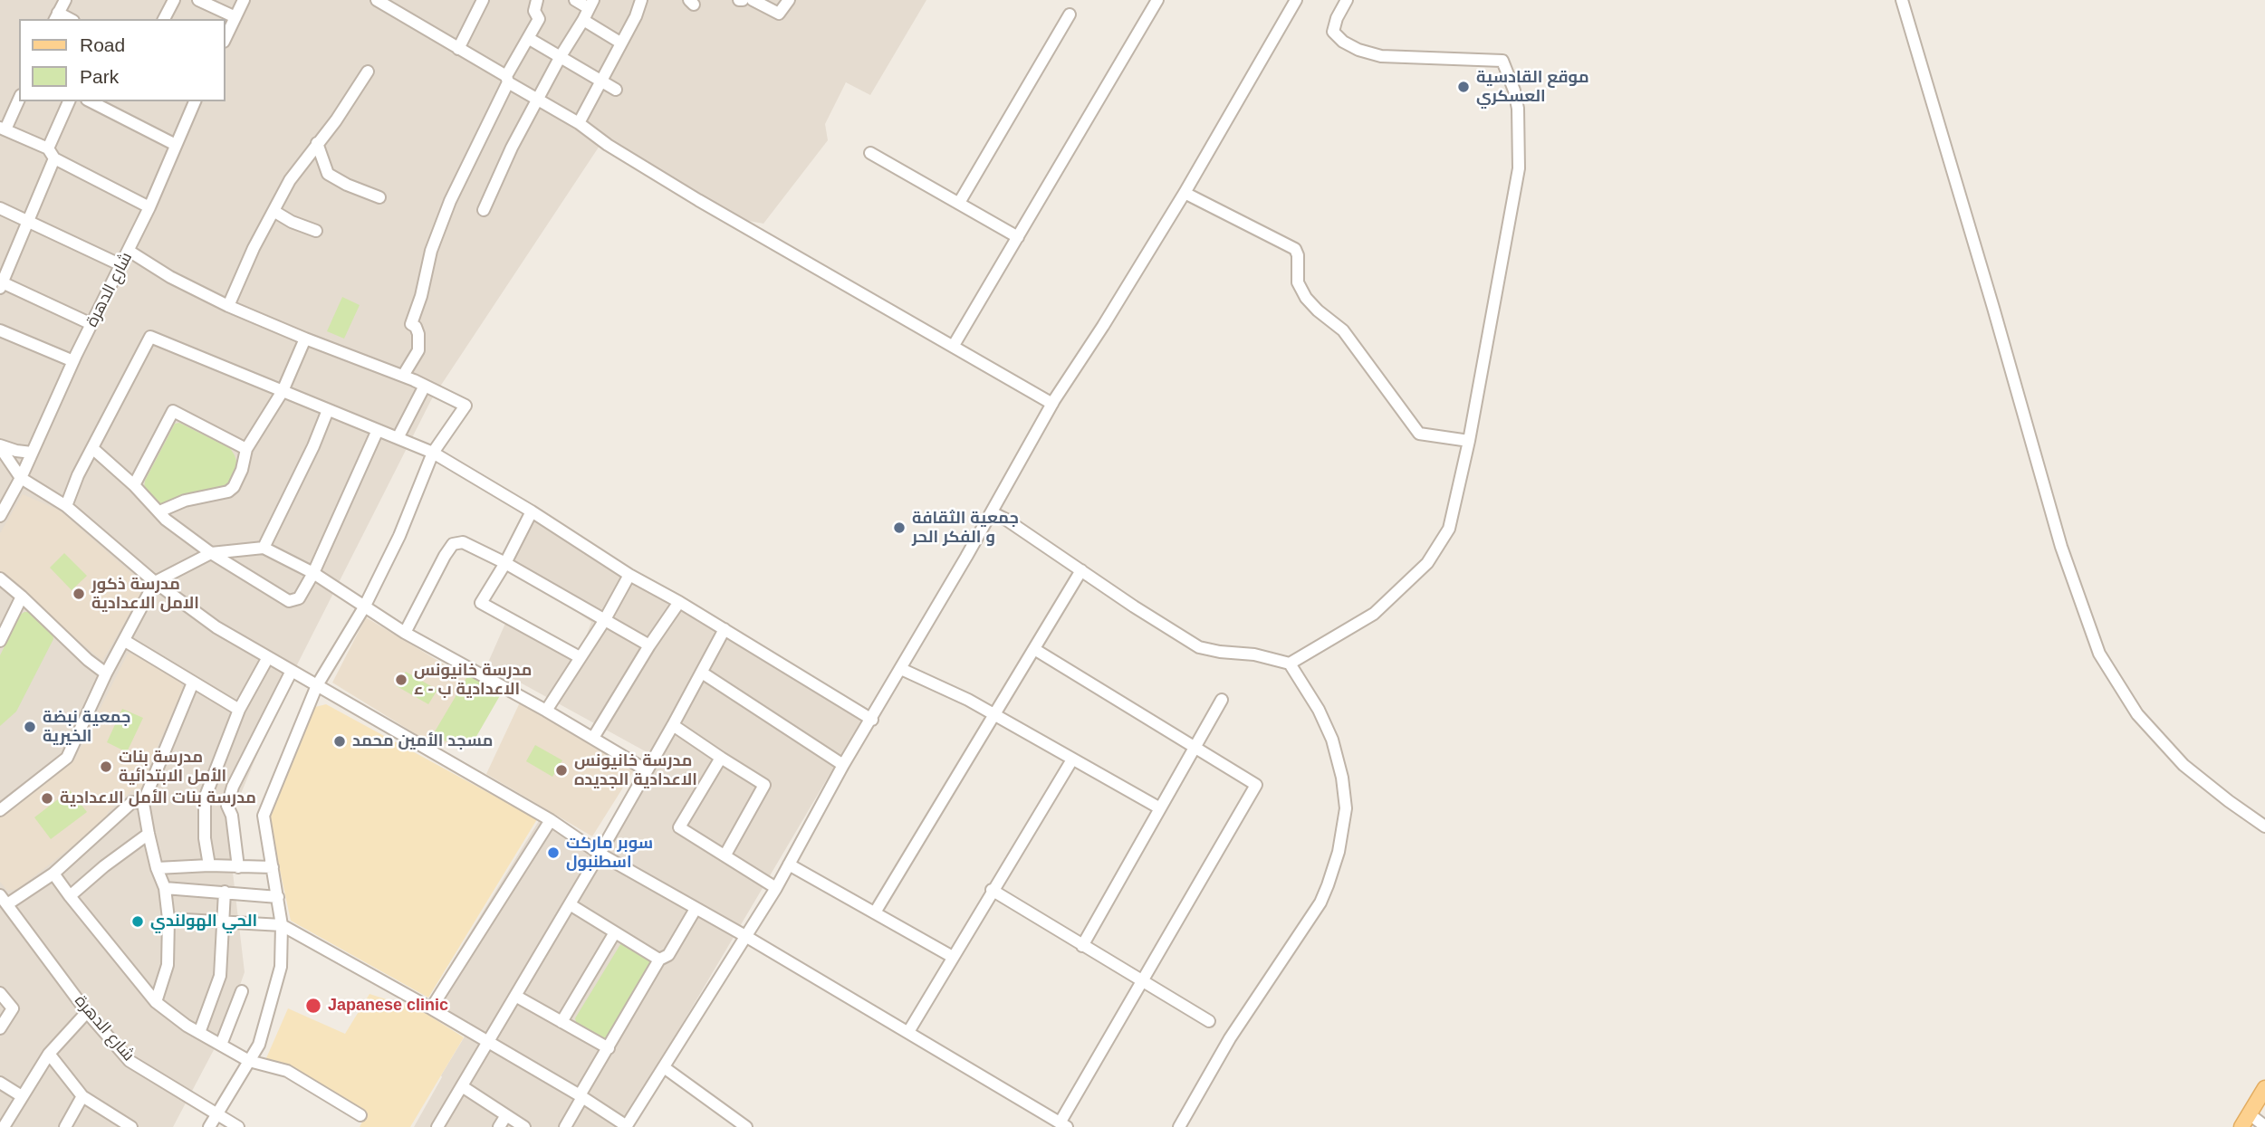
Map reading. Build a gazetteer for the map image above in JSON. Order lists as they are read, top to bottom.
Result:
{
  "streets": {
    "street": ["شارع الدهرة"]
  },
  "places": [
    "موقع القادسية العسكري",
    "جمعية الثقافة و الفكر الحر",
    "مدرسة ذكور الامل الاعدادية",
    "مدرسة خانيونس الاعدادية ب - ء",
    "جمعية نبضة الخيرية",
    "مسجد الأمين محمد",
    "مدرسة بنات الأمل الابتدائية",
    "مدرسة خانيونس الاعدادية الجديده",
    "مدرسة بنات الأمل الاعدادية",
    "سوبر ماركت اسطنبول",
    "الحي الهولندي",
    "Japanese clinic"
  ],
  "legend": ["Road", "Park"]
}
